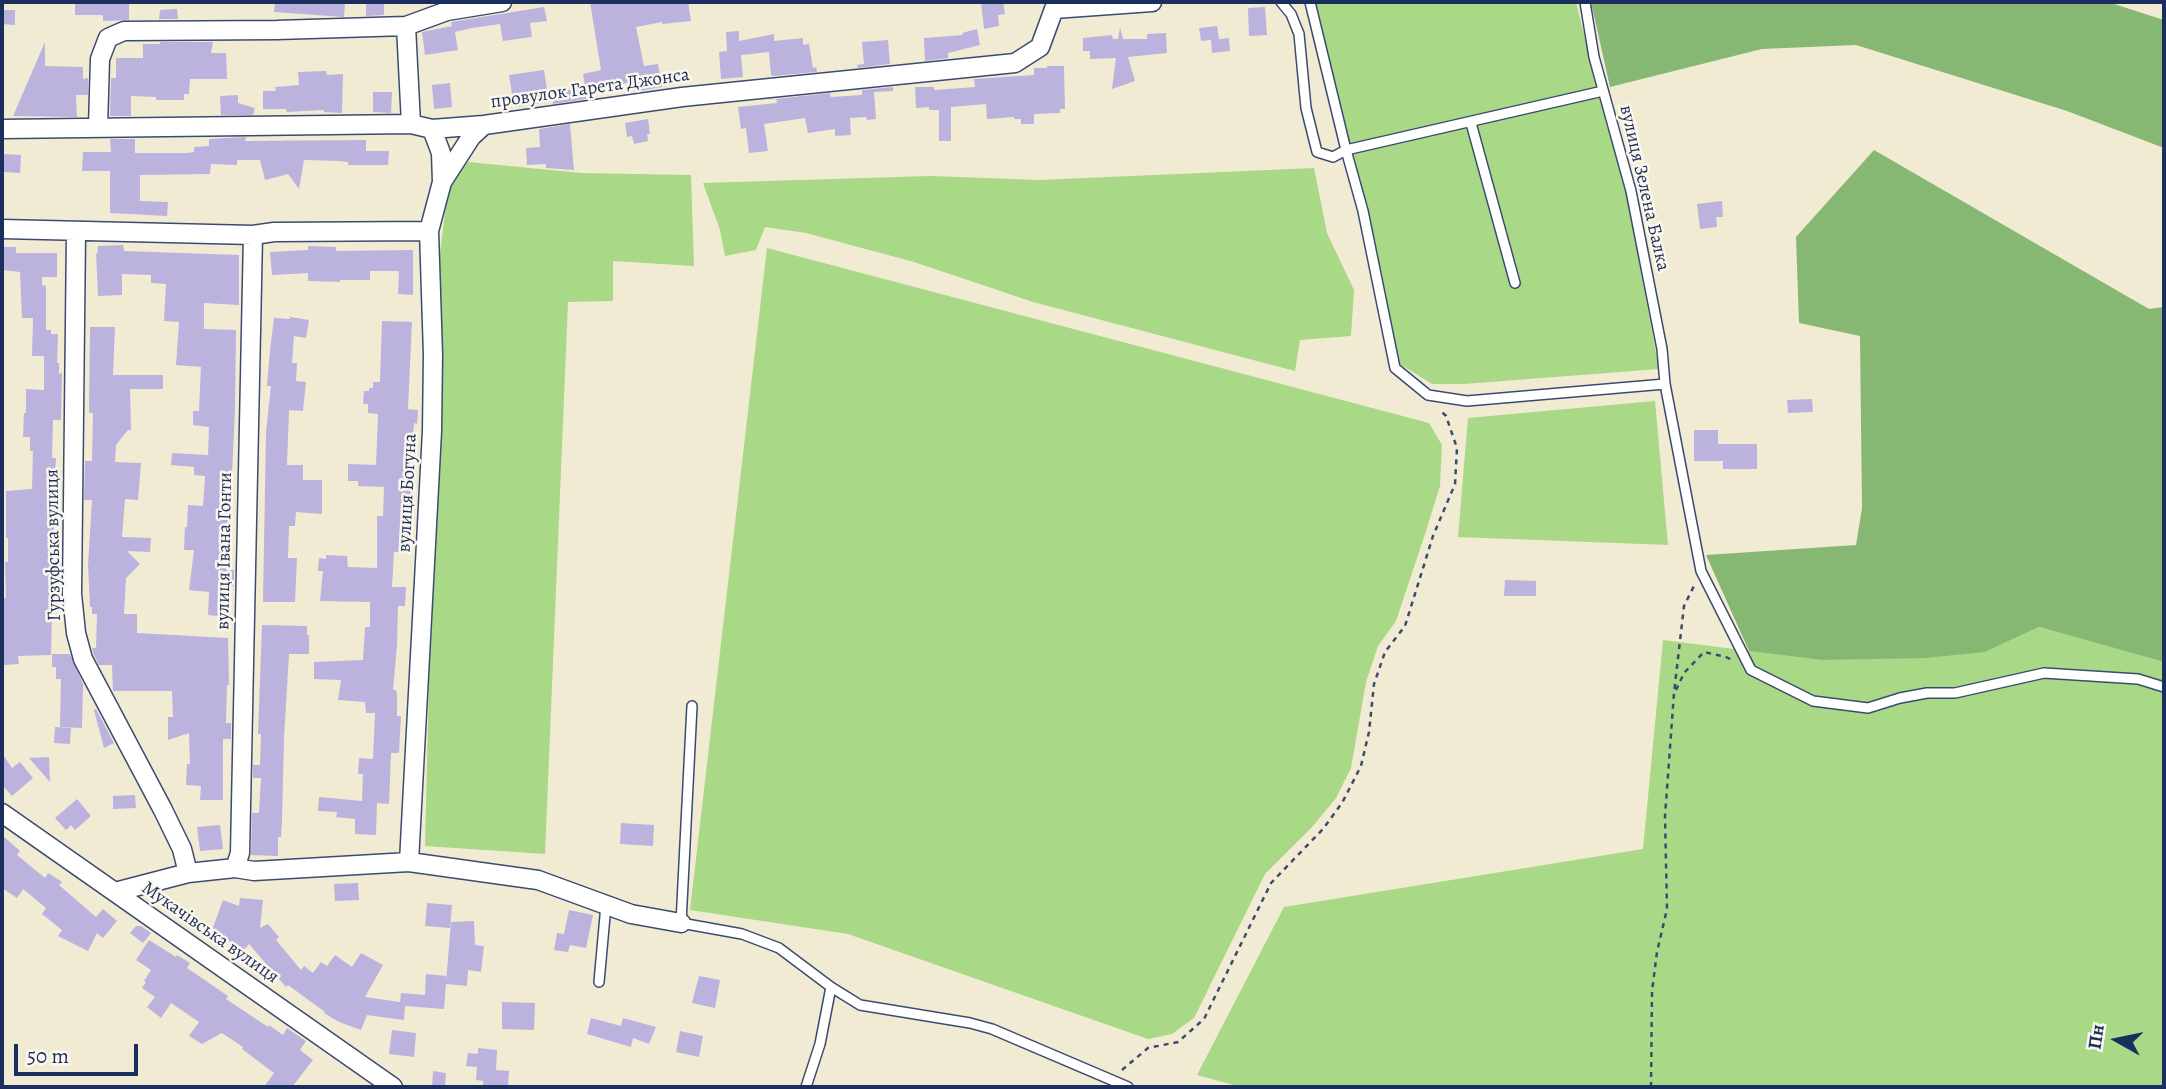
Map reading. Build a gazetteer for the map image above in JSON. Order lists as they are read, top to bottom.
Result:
{
  "streets": {
    "street": [
      "провулок Гарета Джонса",
      "вулиця Богуна",
      "Гурзуфська вулиця",
      "вулиця Івана Гонти",
      "Мукачівська вулиця"
    ],
    "lane": ["вулиця Зелена Балка"]
  },
  "crossings": [
    ["провулок Гарета Джонса", "вулиця Богуна"]
  ],
  "scale_bar": "50 m",
  "north": "left"
}
